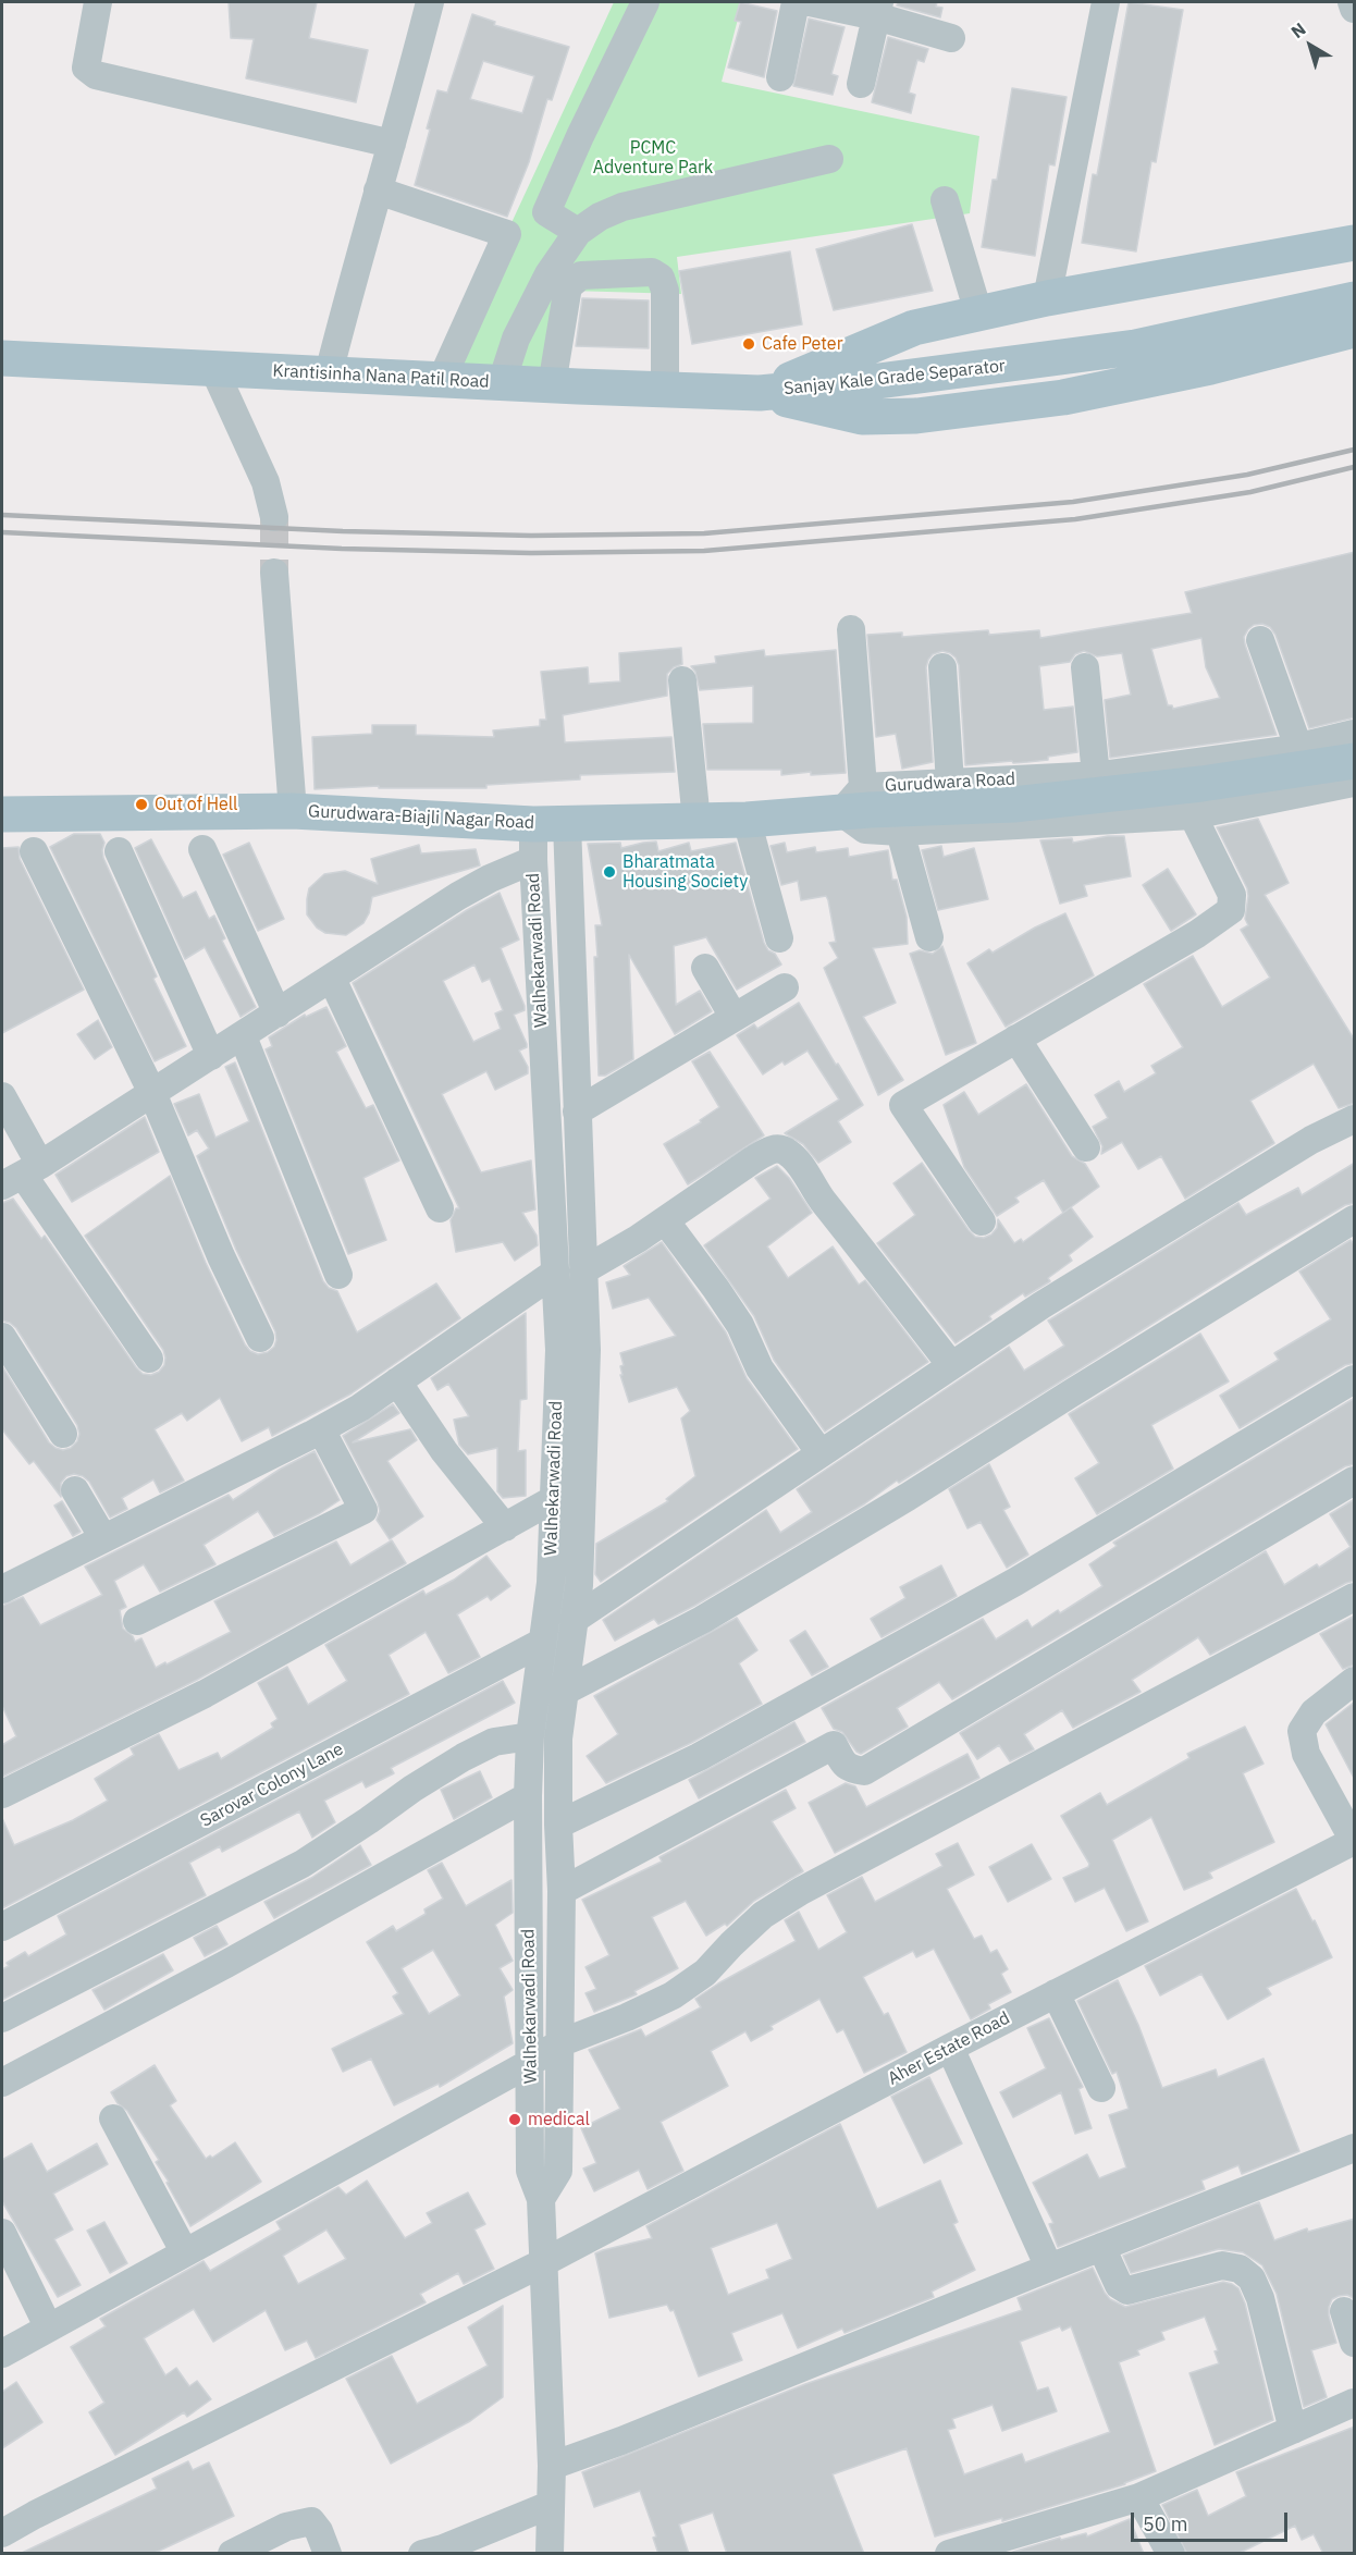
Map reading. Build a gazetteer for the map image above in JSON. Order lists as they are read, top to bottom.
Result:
{
  "streets": {
    "main road": ["Krantisinha Nana Patil Road", "Sanjay Kale Grade Separator", "Gurudwara-Biajli Nagar Road"],
    "street": [
      "Gurudwara Road",
      "Walhekarwadi Road",
      "Sarovar Colony Lane",
      "Aher Estate Road"
    ]
  },
  "crossings": [
    ["Krantisinha Nana Patil Road", "Sanjay Kale Grade Separator"],
    ["Gurudwara Road", "Gurudwara-Biajli Nagar Road"],
    ["Gurudwara-Biajli Nagar Road", "Walhekarwadi Road"],
    ["Walhekarwadi Road", "Sarovar Colony Lane"]
  ],
  "parks": ["PCMC Adventure Park"],
  "places": [
    "Cafe Peter",
    "Out of Hell",
    "Bharatmata Housing Society",
    "medical"
  ],
  "scale_bar": "50 m",
  "north": "top left"
}
